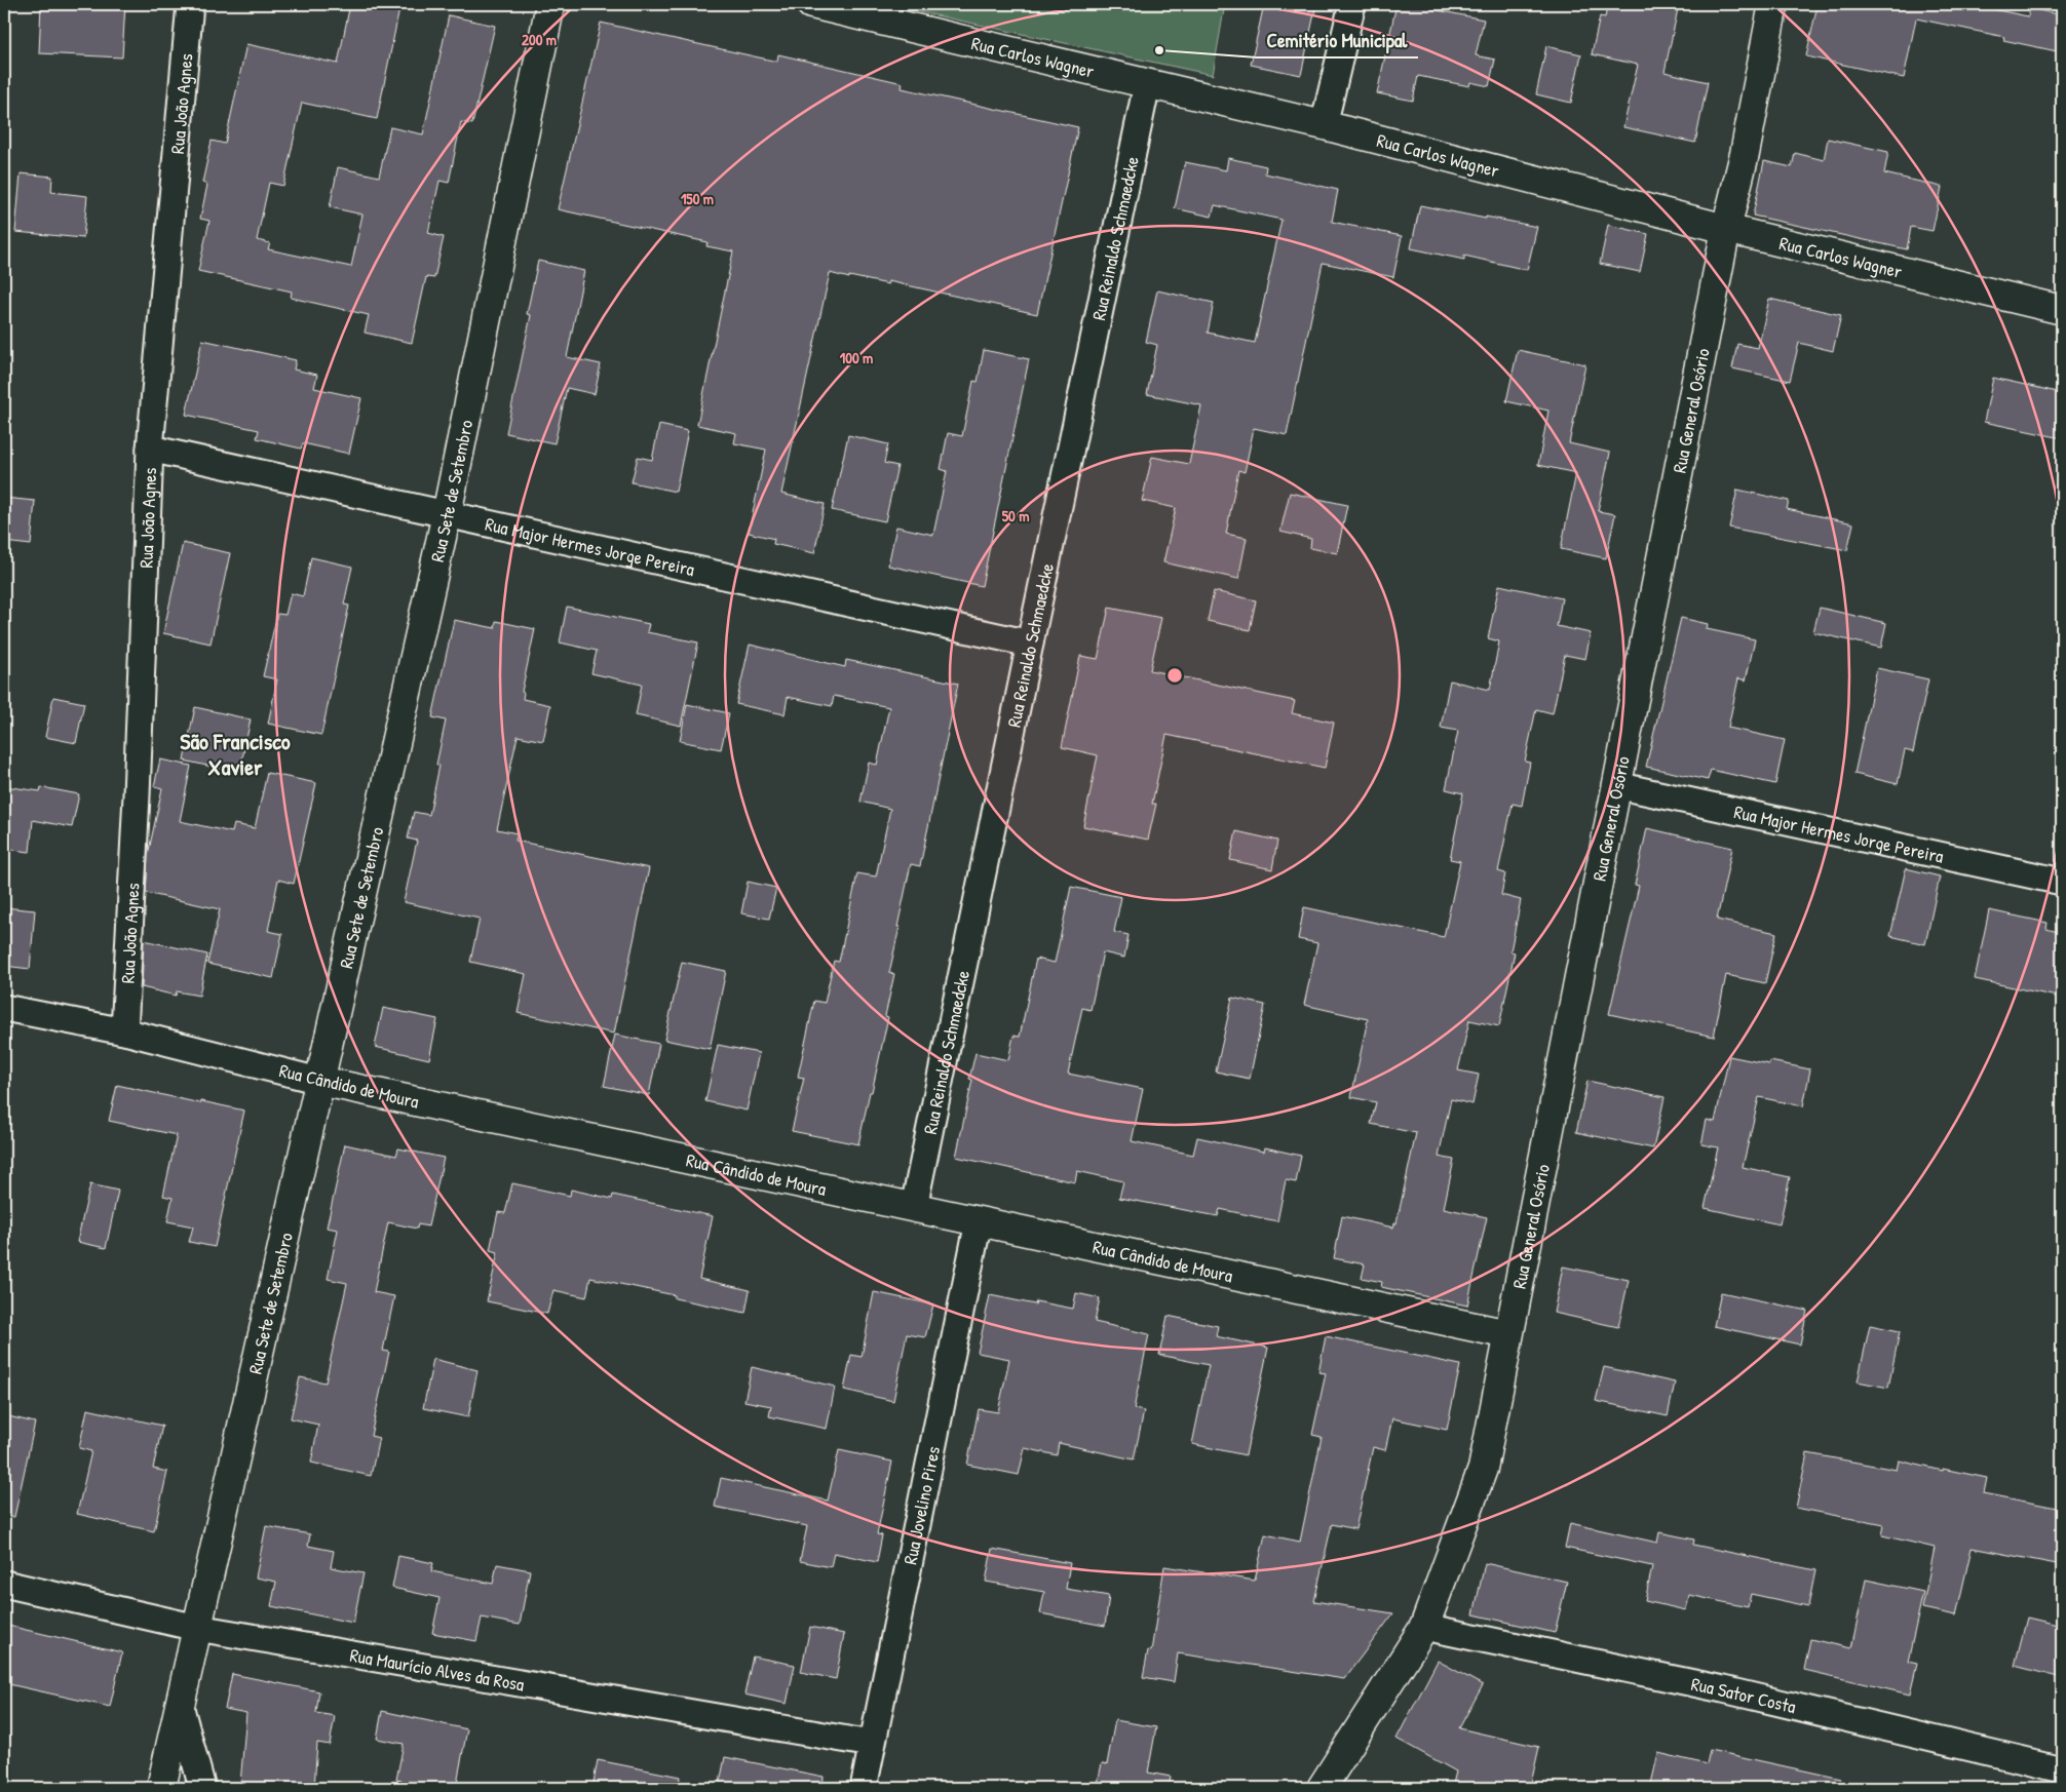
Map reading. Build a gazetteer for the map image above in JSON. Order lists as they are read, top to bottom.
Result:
{
  "streets": {
    "street": [
      "Rua Carlos Wagner",
      "Rua João Agnes",
      "Rua Reinaldo Schmaedcke",
      "Rua General Osório",
      "Rua Sete de Setembro",
      "Rua Major Hermes Jorge Pereira",
      "Rua Cândido de Moura",
      "Rua Jovelino Pires",
      "Rua Maurício Alves da Rosa",
      "Rua Sator Costa"
    ]
  },
  "crossings": [
    ["Rua Carlos Wagner", "Rua Reinaldo Schmaedcke"],
    ["Rua Carlos Wagner", "Rua General Osório"],
    ["Rua João Agnes", "Rua Major Hermes Jorge Pereira"],
    ["Rua João Agnes", "Rua Cândido de Moura"],
    ["Rua Reinaldo Schmaedcke", "Rua Major Hermes Jorge Pereira"],
    ["Rua Reinaldo Schmaedcke", "Rua Cândido de Moura"],
    ["Rua General Osório", "Rua Major Hermes Jorge Pereira"],
    ["Rua General Osório", "Rua Cândido de Moura"],
    ["Rua General Osório", "Rua Sator Costa"],
    ["Rua Sete de Setembro", "Rua Major Hermes Jorge Pereira"],
    ["Rua Sete de Setembro", "Rua Cândido de Moura"],
    ["Rua Sete de Setembro", "Rua Maurício Alves da Rosa"],
    ["Rua Cândido de Moura", "Rua Jovelino Pires"],
    ["Rua Jovelino Pires", "Rua Maurício Alves da Rosa"]
  ],
  "districts": ["São Francisco Xavier"],
  "places": ["Cemitério Municipal"],
  "rings": [
    "200 m",
    "150 m",
    "100 m",
    "50 m"
  ]
}
